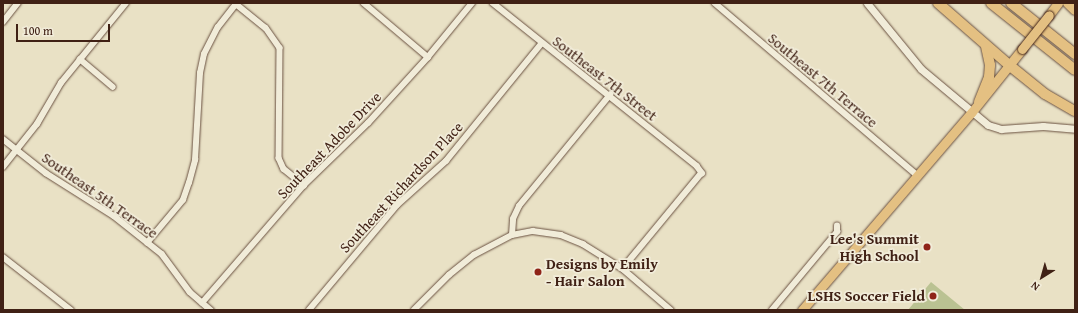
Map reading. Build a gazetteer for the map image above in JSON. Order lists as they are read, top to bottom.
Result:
{
  "streets": {
    "street": [
      "Southeast 7th Street",
      "Southeast 7th Terrace",
      "Southeast Adobe Drive",
      "Southeast Richardson Place",
      "Southeast 5th Terrace"
    ]
  },
  "crossings": [
    ["Southeast 7th Street", "Southeast Richardson Place"],
    ["Southeast Adobe Drive", "Southeast 5th Terrace"]
  ],
  "places": ["Lee's Summit High School", "Designs by Emily - Hair Salon", "LSHS Soccer Field"],
  "scale_bar": "100 m",
  "north": "bottom left"
}
